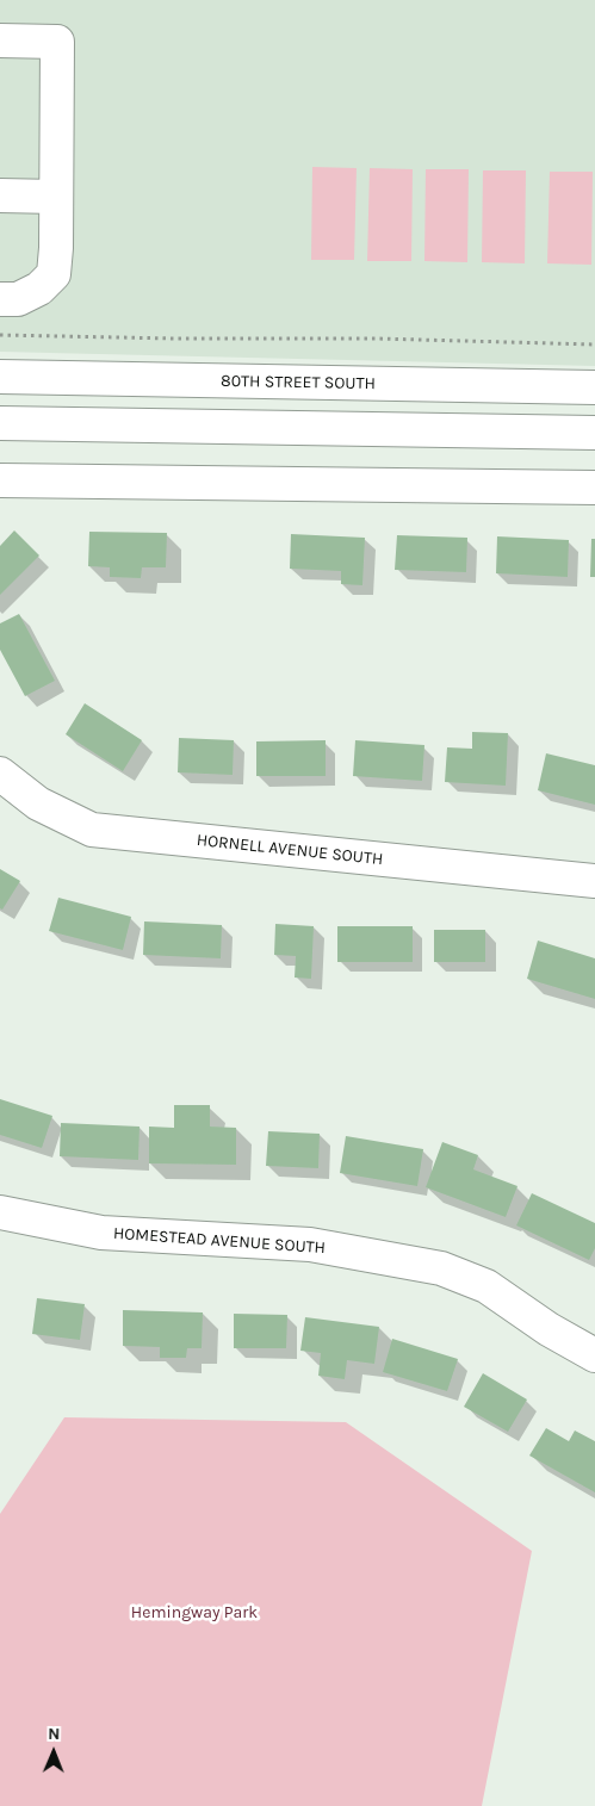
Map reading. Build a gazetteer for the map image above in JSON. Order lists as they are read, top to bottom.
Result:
{
  "streets": {
    "street": ["80TH STREET SOUTH", "HORNELL AVENUE SOUTH", "HOMESTEAD AVENUE SOUTH"]
  },
  "parks": ["Hemingway Park"],
  "north": "top"
}
